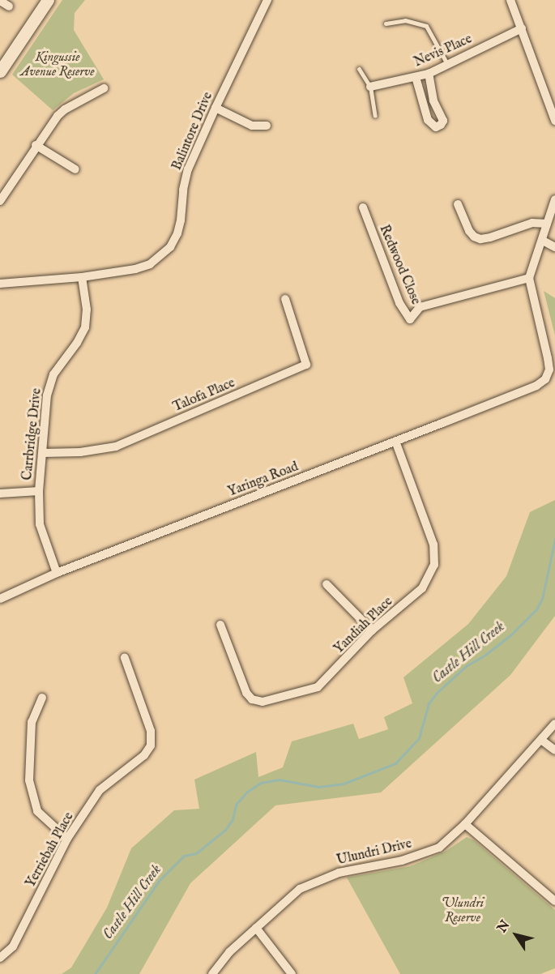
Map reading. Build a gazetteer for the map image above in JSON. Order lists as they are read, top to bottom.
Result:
{
  "streets": {
    "street": [
      "Nevis Place",
      "Balintore Drive",
      "Redwood Close",
      "Talofa Place",
      "Carrbridge Drive",
      "Yaringa Road",
      "Yandiah Place",
      "Yerriebah Place",
      "Ulundri Drive"
    ]
  },
  "crossings": [
    ["Balintore Drive", "Carrbridge Drive"],
    ["Redwood Close", "Yaringa Road"],
    ["Talofa Place", "Carrbridge Drive"],
    ["Carrbridge Drive", "Yaringa Road"],
    ["Yaringa Road", "Yandiah Place"]
  ],
  "water": ["Castle Hill Creek"],
  "parks": ["Kingussie Avenue Reserve", "Ulundri Reserve"],
  "north": "top left"
}
